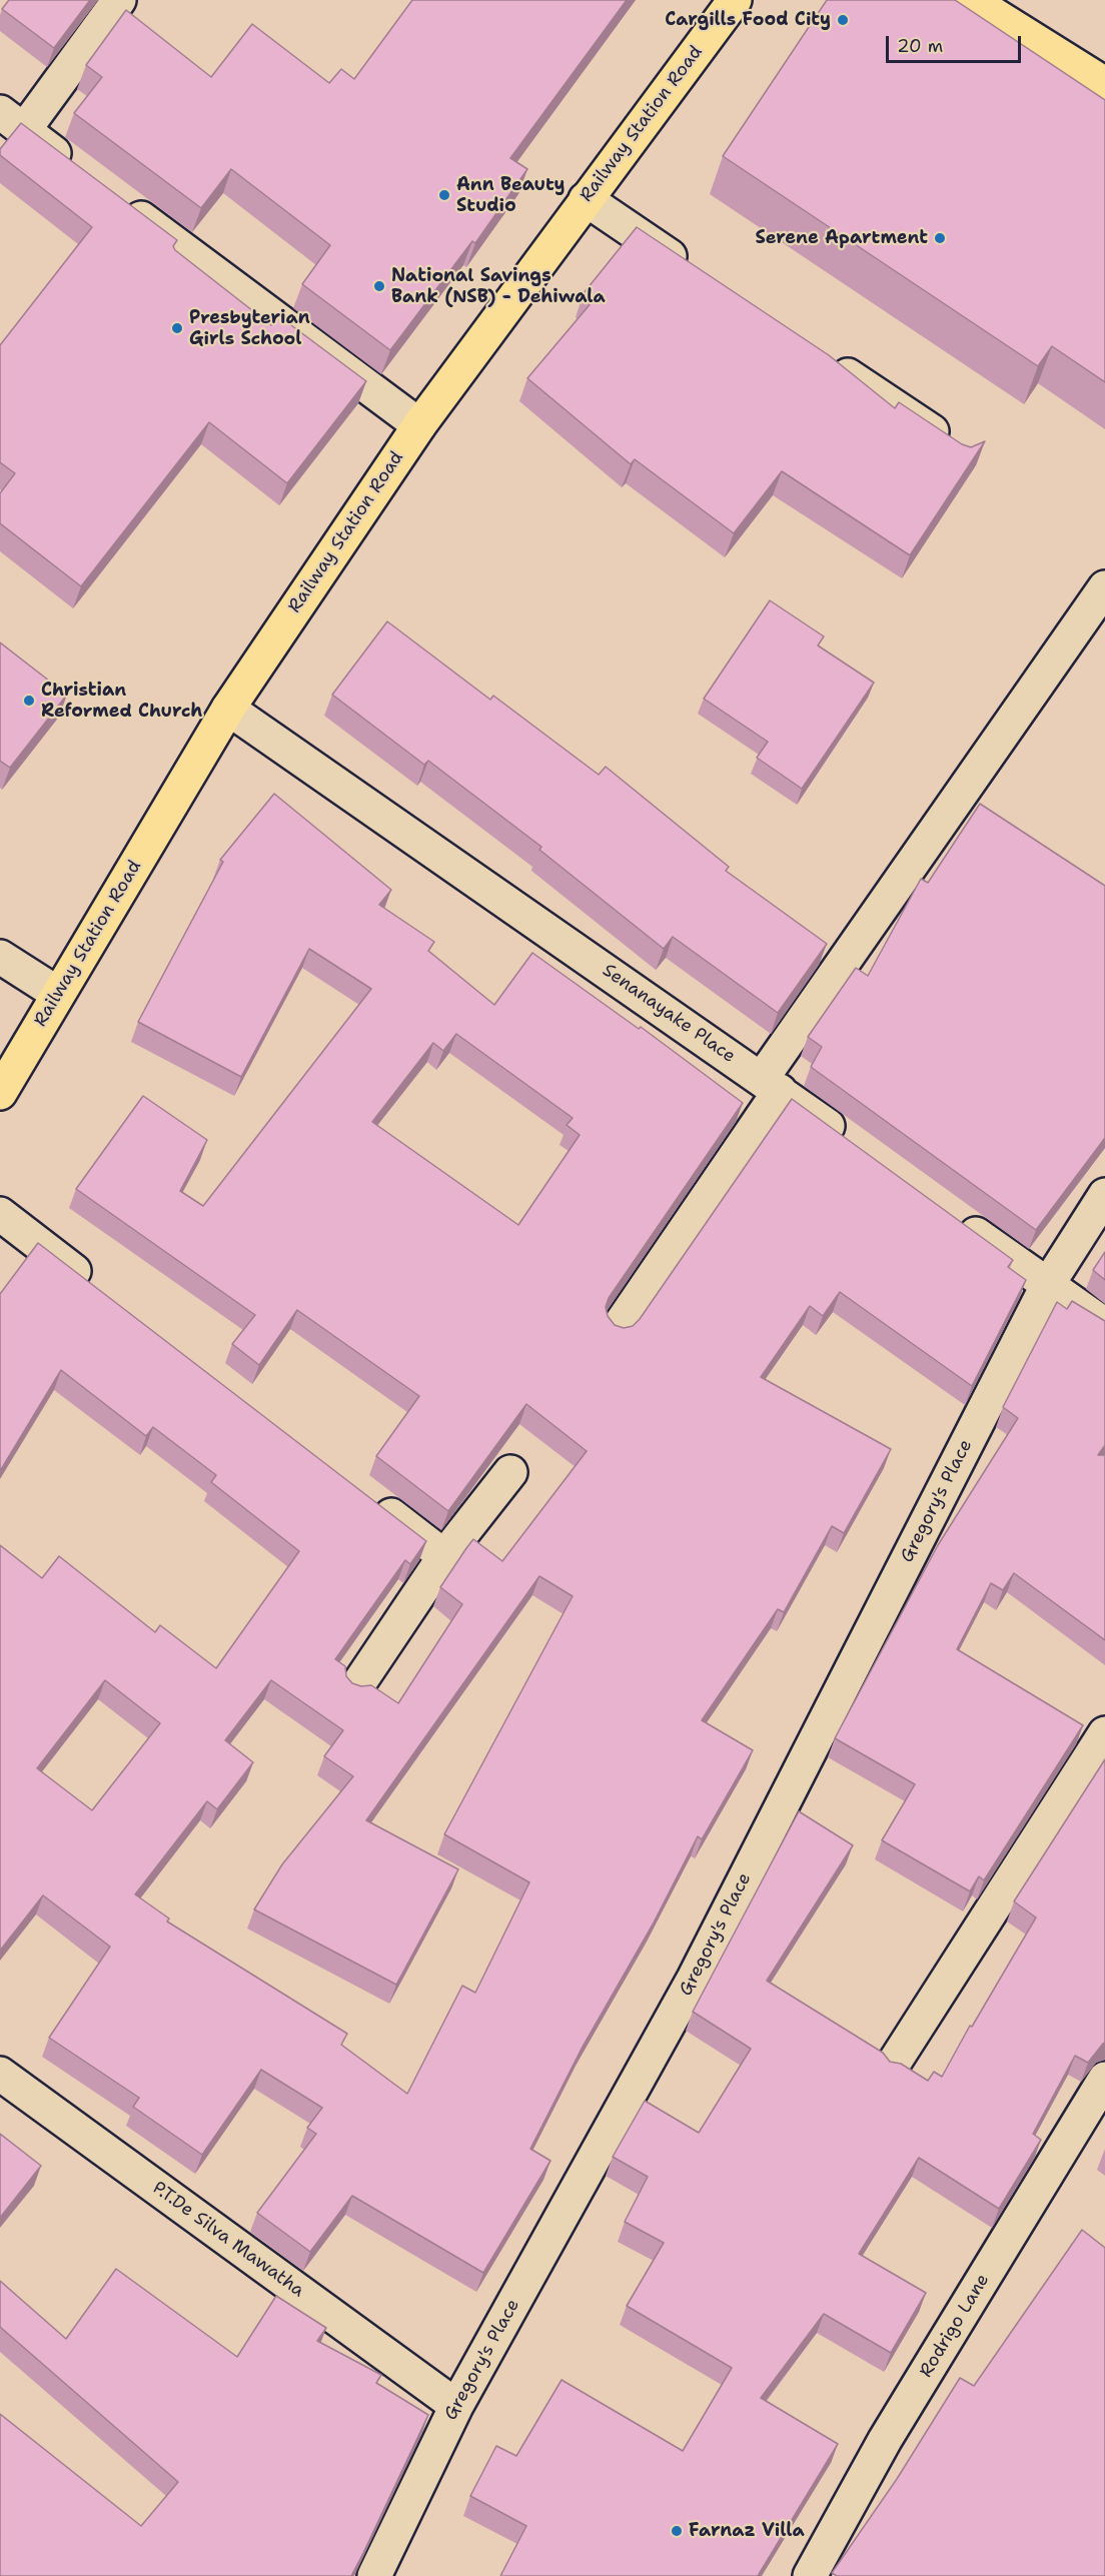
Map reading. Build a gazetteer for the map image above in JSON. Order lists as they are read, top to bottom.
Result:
{
  "streets": {
    "main road": ["Railway Station Road"],
    "street": [
      "Senanayake Place",
      "Gregory's Place",
      "P.T.De Silva Mawatha",
      "Rodrigo Lane"
    ]
  },
  "crossings": [
    ["Railway Station Road", "Senanayake Place"],
    ["Gregory's Place", "P.T.De Silva Mawatha"]
  ],
  "places": [
    "Cargills Food City",
    "Ann Beauty Studio",
    "Serene Apartment",
    "National Savings Bank (NSB) - Dehiwala",
    "Presbyterian Girls School",
    "Christian Reformed Church",
    "Farnaz Villa"
  ],
  "scale_bar": "20 m"
}
